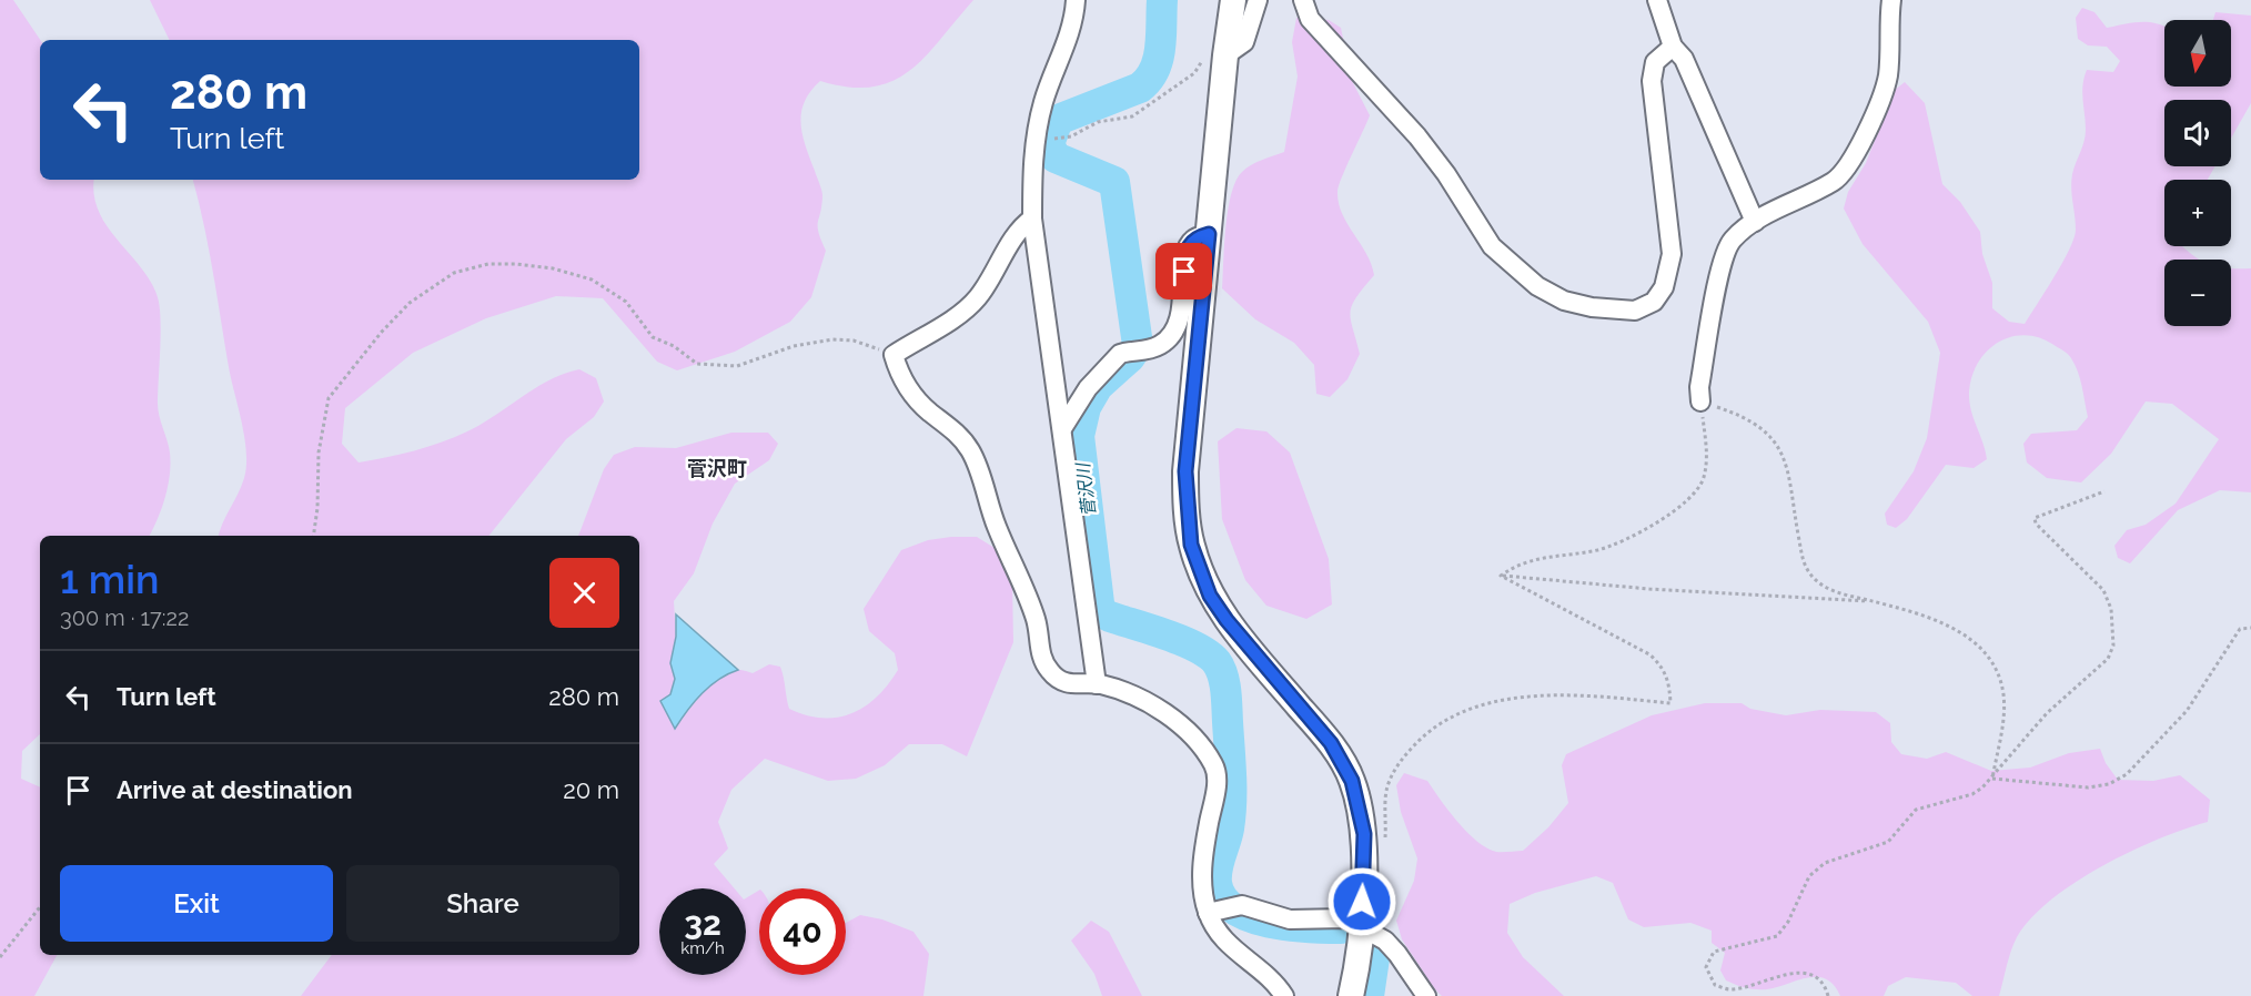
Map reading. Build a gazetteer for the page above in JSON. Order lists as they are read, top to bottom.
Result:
{
  "districts": ["菅沢町"],
  "water": ["菅沢川"],
  "north": "bottom",
  "page": {
    "map_buttons": ["+", "−"],
    "turn": ["280 m", "Turn left"],
    "heading": ["1 min", "300 m · 17:22"],
    "list": [
      {
        "name": "Turn left",
        "value": "280 m"
      },
      {
        "name": "Arrive at destination",
        "value": "20 m"
      }
    ],
    "buttons": ["Exit", "Share"],
    "speed": "32 km/h",
    "limit": "40"
  }
}
